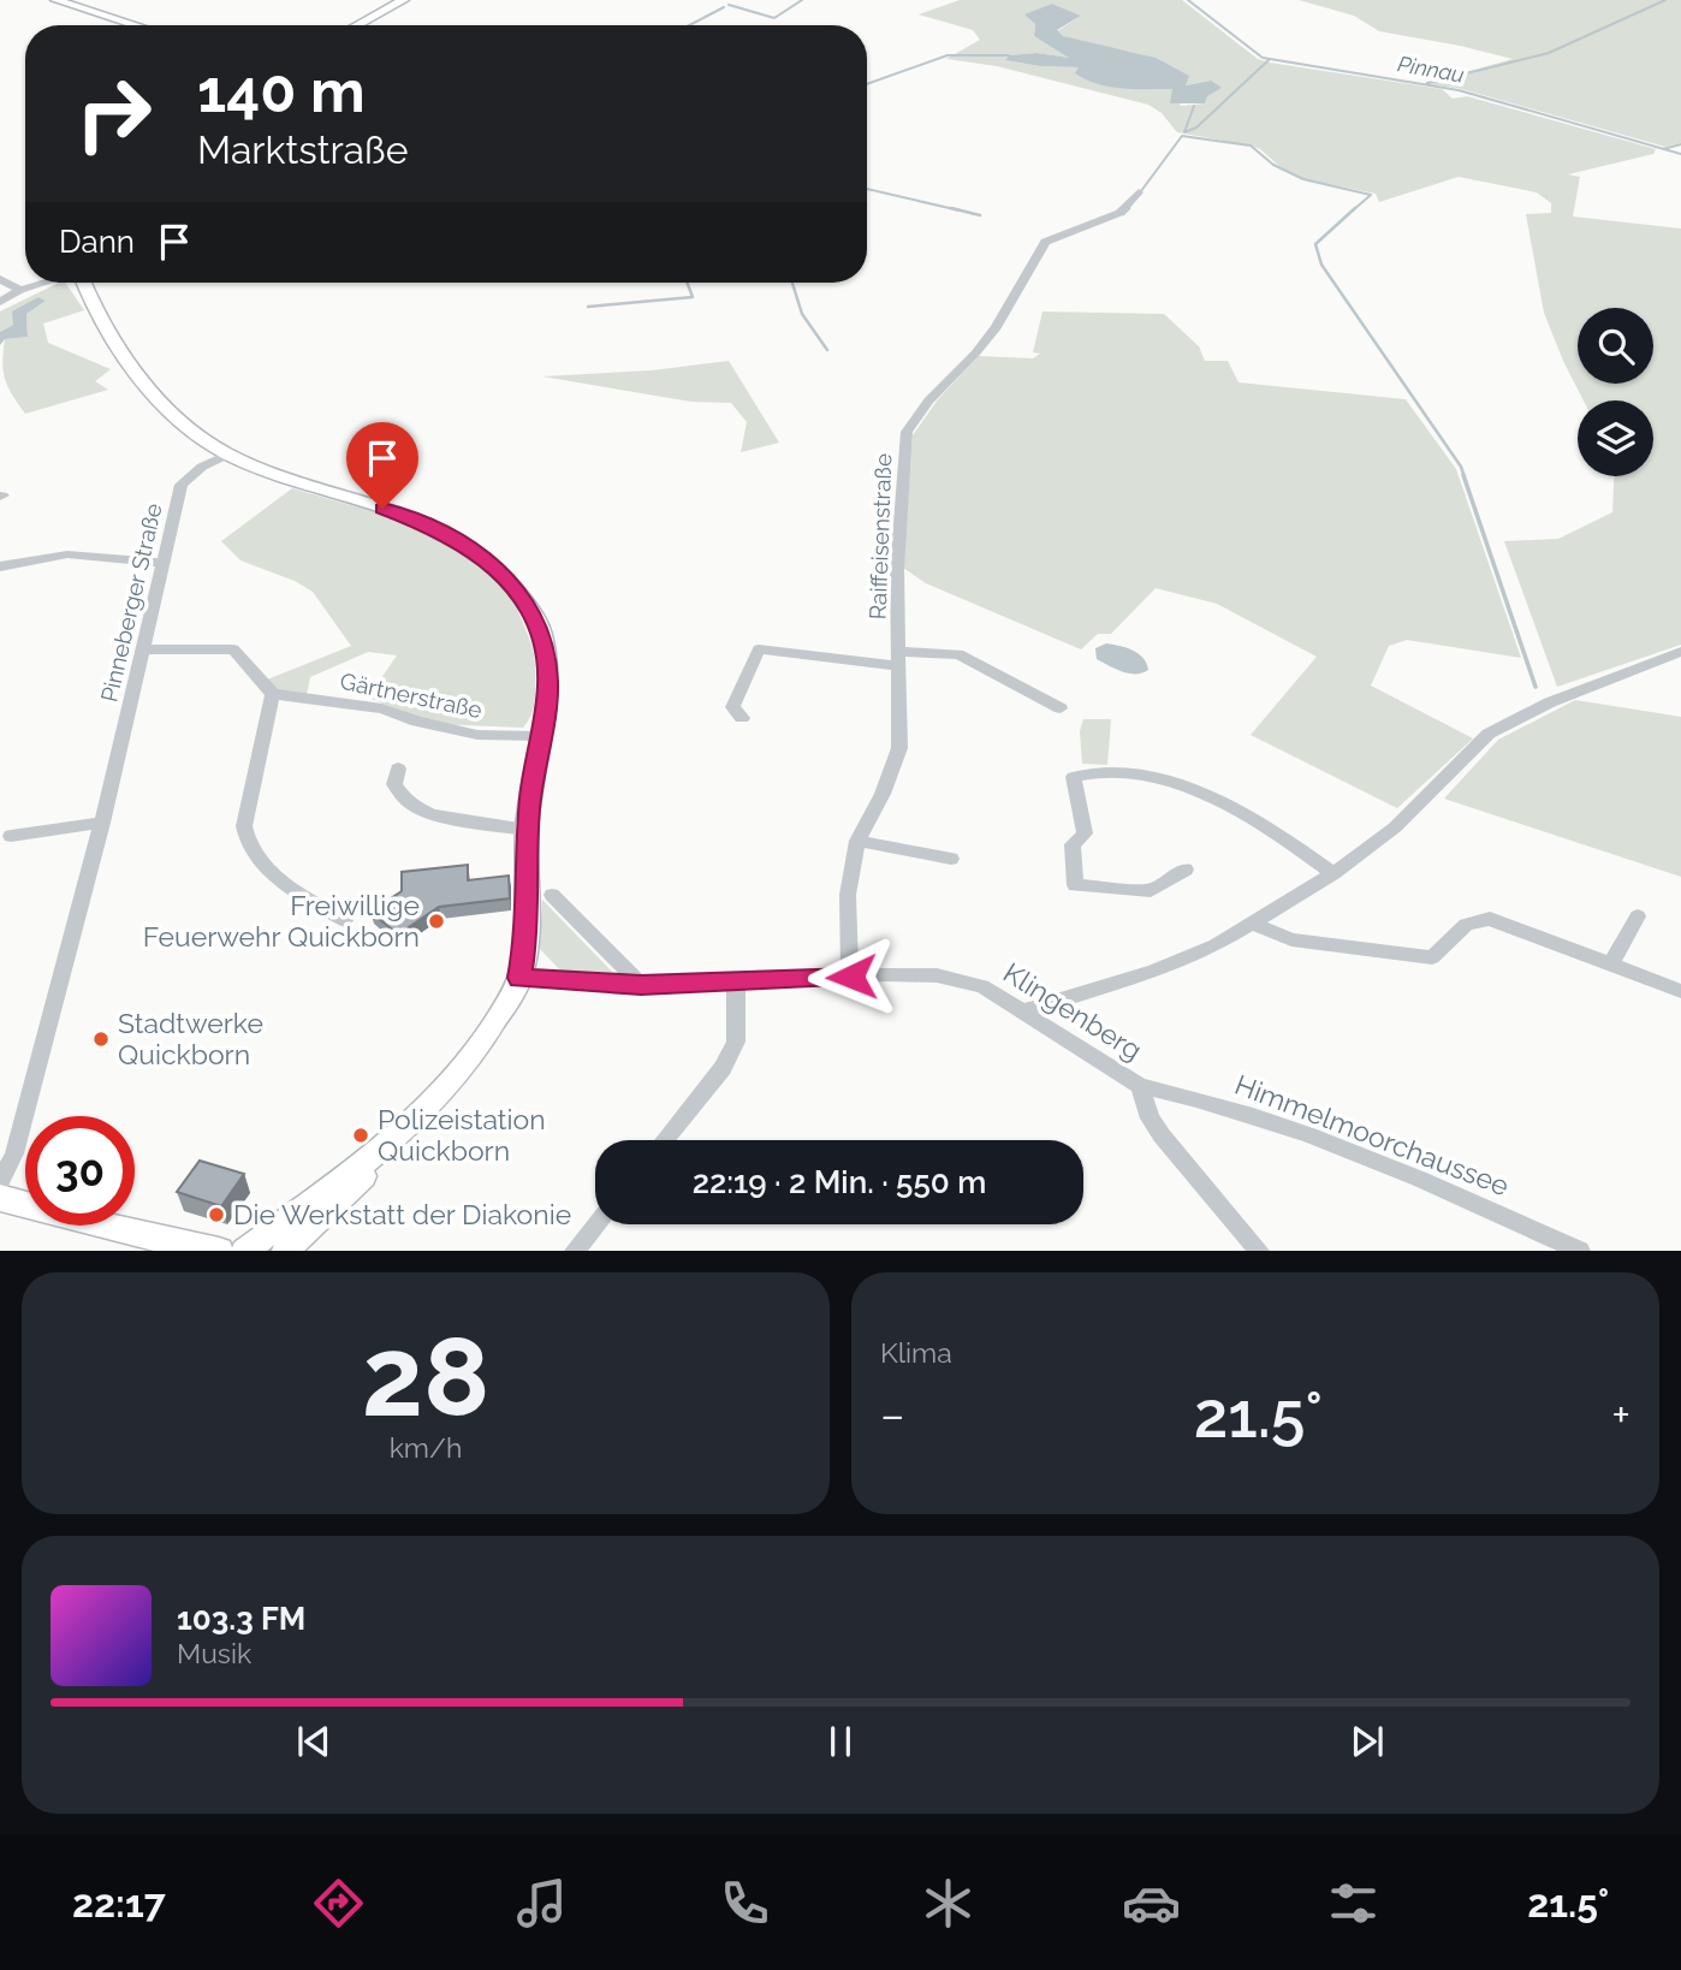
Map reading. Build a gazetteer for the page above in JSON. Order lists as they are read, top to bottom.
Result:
{
  "streets": {
    "street": [
      "Raiffeisenstraße",
      "Pinneberger Straße",
      "Gärtnerstraße",
      "Klingenberg",
      "Himmelmoorchaussee"
    ]
  },
  "crossings": [
    ["Raiffeisenstraße", "Klingenberg"],
    ["Klingenberg", "Himmelmoorchaussee"]
  ],
  "water": ["Pinnau"],
  "places": [
    "Freiwillige Feuerwehr Quickborn",
    "Stadtwerke Quickborn",
    "Polizeistation Quickborn",
    "Die Werkstatt der Diakonie"
  ],
  "page": {
    "turn": ["140 m", "Marktstraße"],
    "then": "Dann",
    "limit": "30",
    "trip": "22:19 · 2 Min. · 550 m",
    "tile": [
      ["28", "km/h"],
      "Klima"
    ],
    "heat": ["−", "21.5°", "+"],
    "song": ["103.3 FM", "Musik"],
    "tabs": ["22:17", "21.5°"]
  }
}
